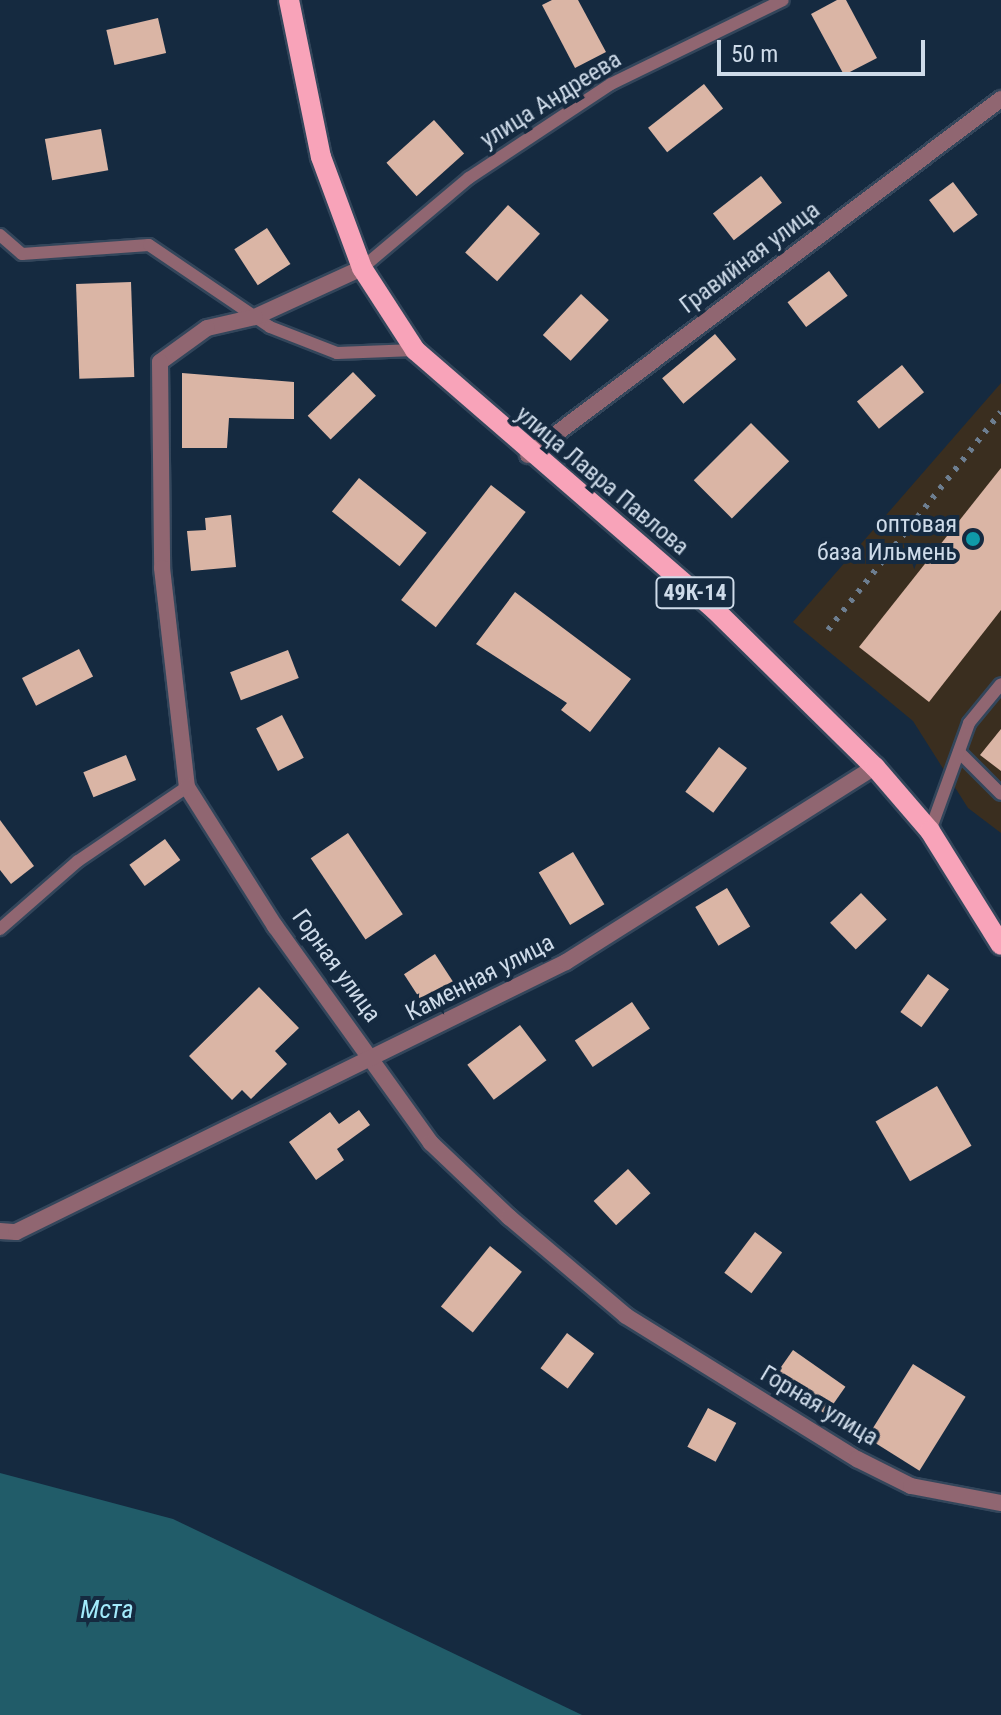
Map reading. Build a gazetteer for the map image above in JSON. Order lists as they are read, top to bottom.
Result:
{
  "streets": {
    "main road": ["улица Лавра Павлова", "49К-14"],
    "street": ["Гравийная улица", "Горная улица", "Каменная улица"],
    "lane": ["улица Андреева"]
  },
  "crossings": [
    ["улица Андреева", "улица Лавра Павлова"],
    ["улица Андреева", "49К-14"],
    ["улица Андреева", "Горная улица"],
    ["Гравийная улица", "улица Лавра Павлова"],
    ["улица Лавра Павлова", "49К-14"],
    ["улица Лавра Павлова", "Горная улица"],
    ["улица Лавра Павлова", "Каменная улица"],
    ["49К-14", "Горная улица"],
    ["Горная улица", "Каменная улица"]
  ],
  "water": ["Мста"],
  "places": ["оптовая база Ильмень"],
  "scale_bar": "50 m"
}
